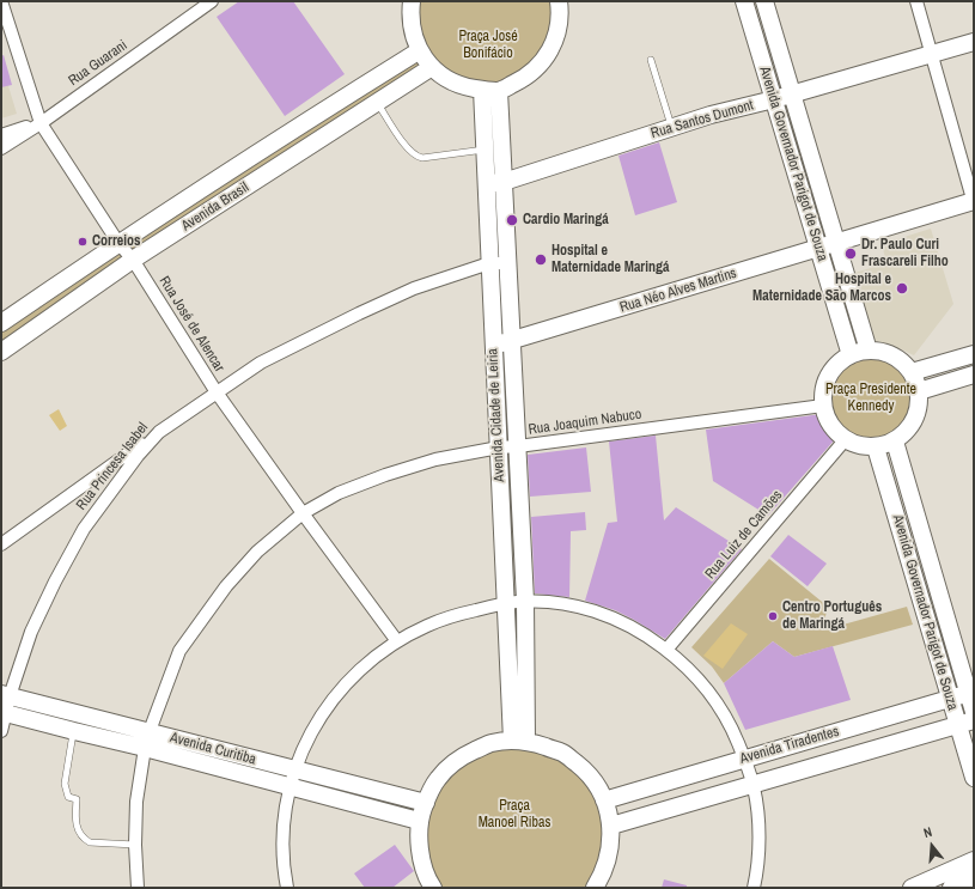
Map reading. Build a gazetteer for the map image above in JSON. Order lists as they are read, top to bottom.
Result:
{
  "streets": {
    "main road": [
      "Rua Santos Dumont",
      "Avenida Governador Parigot de Souza",
      "Avenida Brasil",
      "Rua Néo Alves Martins",
      "Avenida Cidade de Leiria",
      "Avenida Tiradentes",
      "Avenida Curitiba"
    ],
    "street": [
      "Rua Guarani",
      "Rua José de Alencar",
      "Rua Joaquim Nabuco",
      "Rua Princesa Isabel",
      "Rua Luiz de Camões"
    ]
  },
  "crossings": [
    ["Rua Guarani", "Rua José de Alencar"],
    ["Rua Santos Dumont", "Avenida Governador Parigot de Souza"],
    ["Rua Santos Dumont", "Avenida Cidade de Leiria"],
    ["Avenida Governador Parigot de Souza", "Rua Néo Alves Martins"],
    ["Avenida Governador Parigot de Souza", "Rua Joaquim Nabuco"],
    ["Avenida Governador Parigot de Souza", "Rua Luiz de Camões"],
    ["Avenida Governador Parigot de Souza", "Avenida Tiradentes"],
    ["Avenida Brasil", "Rua José de Alencar"],
    ["Rua Néo Alves Martins", "Avenida Cidade de Leiria"],
    ["Rua José de Alencar", "Rua Joaquim Nabuco"],
    ["Rua José de Alencar", "Rua Princesa Isabel"],
    ["Avenida Cidade de Leiria", "Rua Joaquim Nabuco"],
    ["Avenida Cidade de Leiria", "Rua Princesa Isabel"],
    ["Rua Joaquim Nabuco", "Rua Luiz de Camões"],
    ["Rua Joaquim Nabuco", "Avenida Curitiba"],
    ["Rua Princesa Isabel", "Avenida Curitiba"]
  ],
  "parks": ["Praça José Bonifácio", "Praça Presidente Kennedy", "Praça Manoel Ribas"],
  "places": [
    "Cardio Maringá",
    "Correios",
    "Dr. Paulo Curi Frascareli Filho",
    "Hospital e Maternidade Maringá",
    "Hospital e Maternidade São Marcos",
    "Centro Português de Maringá"
  ],
  "north": "top"
}
